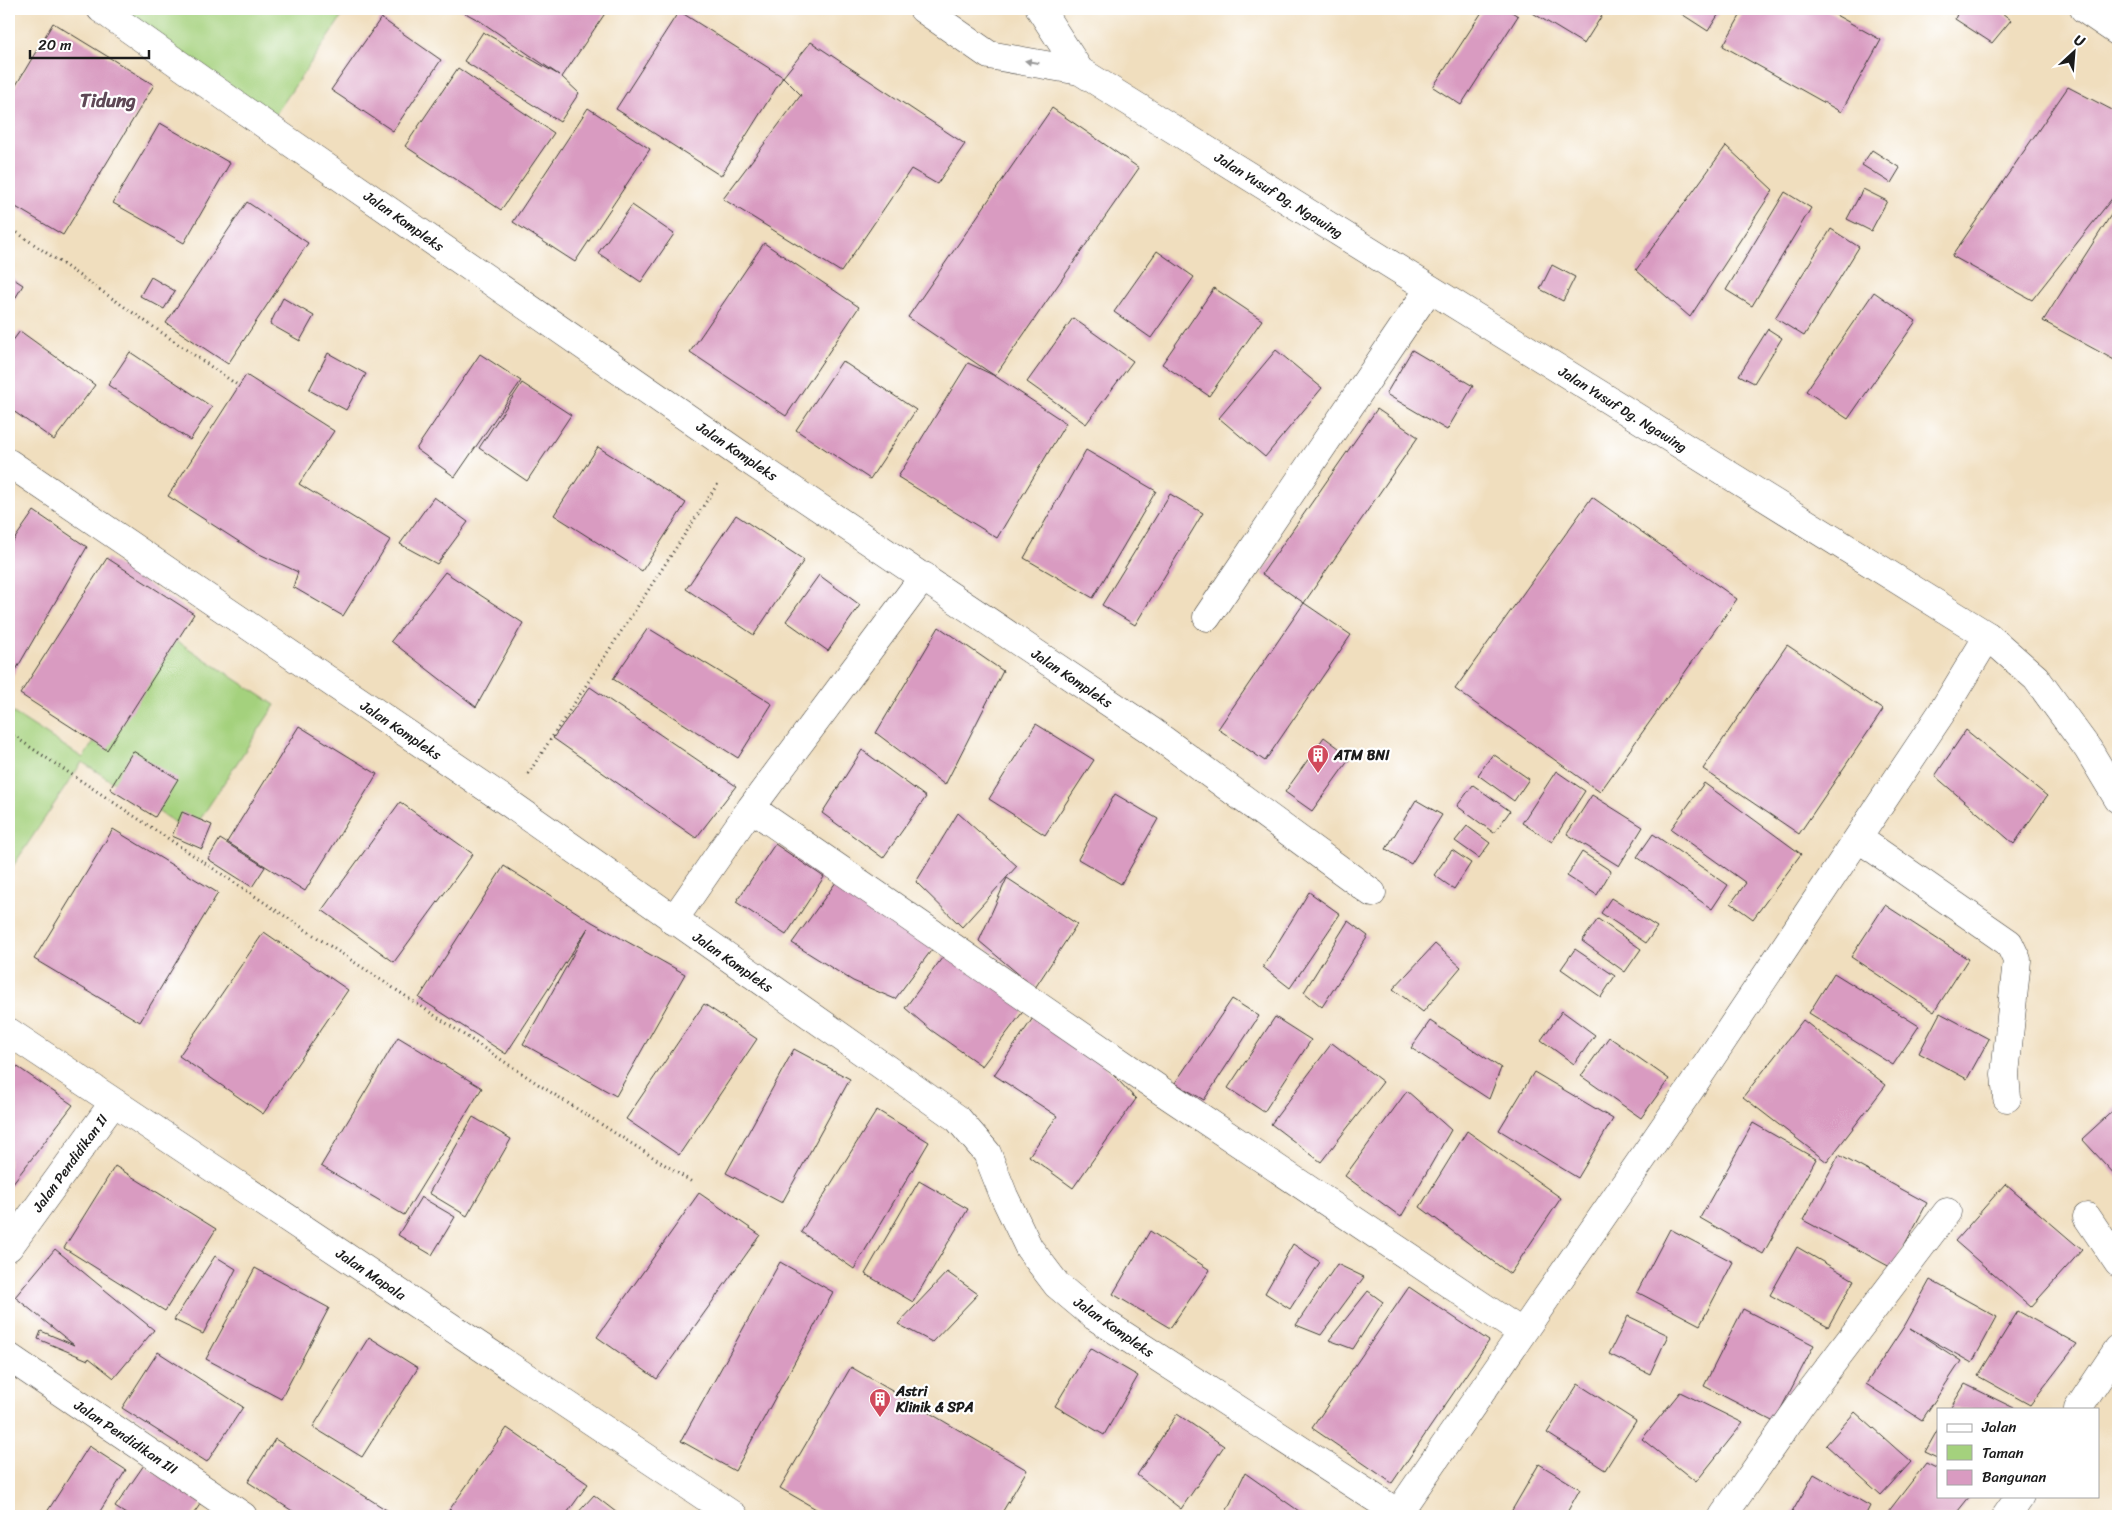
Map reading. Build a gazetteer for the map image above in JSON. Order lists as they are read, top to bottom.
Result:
{
  "streets": {
    "street": [
      "Jalan Yusuf Dg. Ngawing",
      "Jalan Kompleks",
      "Jalan Pendidikan II",
      "Jalan Mapala",
      "Jalan Pendidikan III"
    ]
  },
  "crossings": [
    ["Jalan Pendidikan II", "Jalan Mapala"]
  ],
  "districts": ["Tidung"],
  "places": {
    "building": ["ATM BNI", "Astri Klinik & SPA"]
  },
  "legend": ["Jalan", "Taman", "Bangunan"],
  "scale_bar": "20 m",
  "north": "top right"
}
